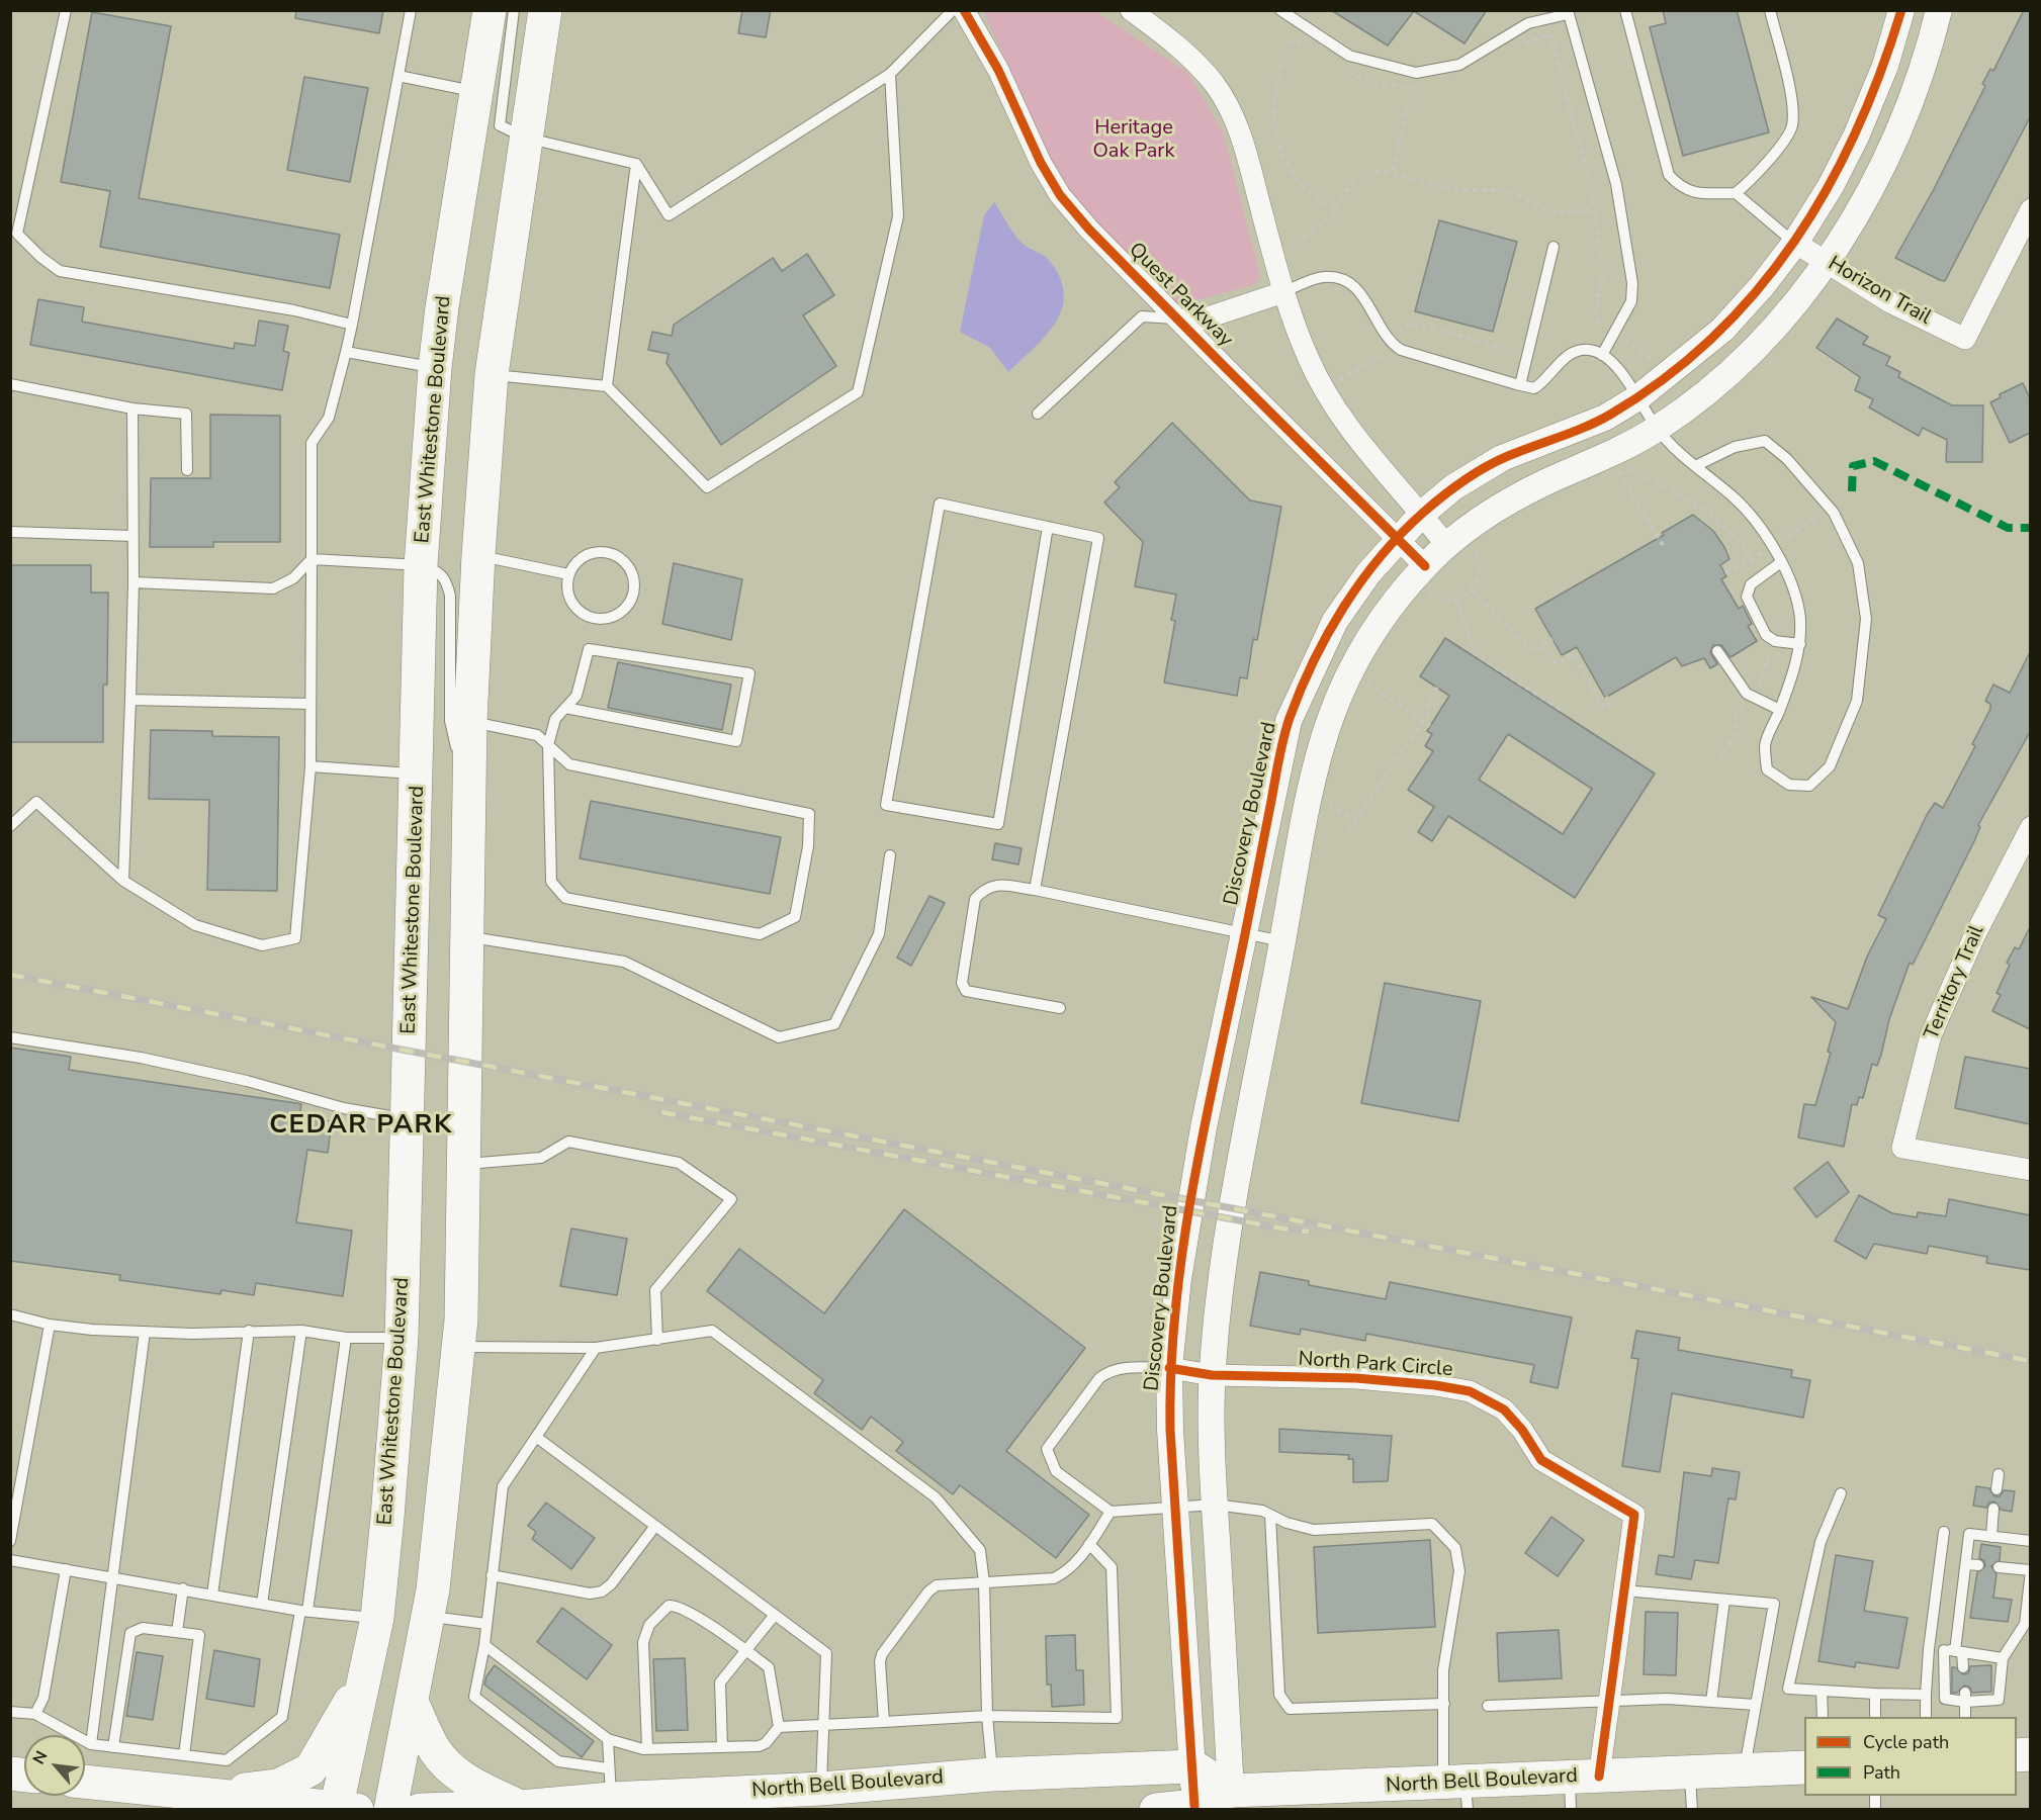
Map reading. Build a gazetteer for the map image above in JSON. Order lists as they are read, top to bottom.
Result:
{
  "streets": {
    "main road": ["East Whitestone Boulevard", "North Bell Boulevard"],
    "street": [
      "Horizon Trail",
      "Quest Parkway",
      "Discovery Boulevard",
      "Territory Trail",
      "North Park Circle"
    ]
  },
  "crossings": [
    ["Horizon Trail", "Discovery Boulevard"],
    ["Quest Parkway", "Discovery Boulevard"],
    ["Discovery Boulevard", "North Park Circle"],
    ["Discovery Boulevard", "North Bell Boulevard"],
    ["North Park Circle", "North Bell Boulevard"]
  ],
  "districts": ["CEDAR PARK"],
  "parks": ["Heritage Oak Park"],
  "legend": ["Cycle path", "Path"],
  "north": "top left"
}
